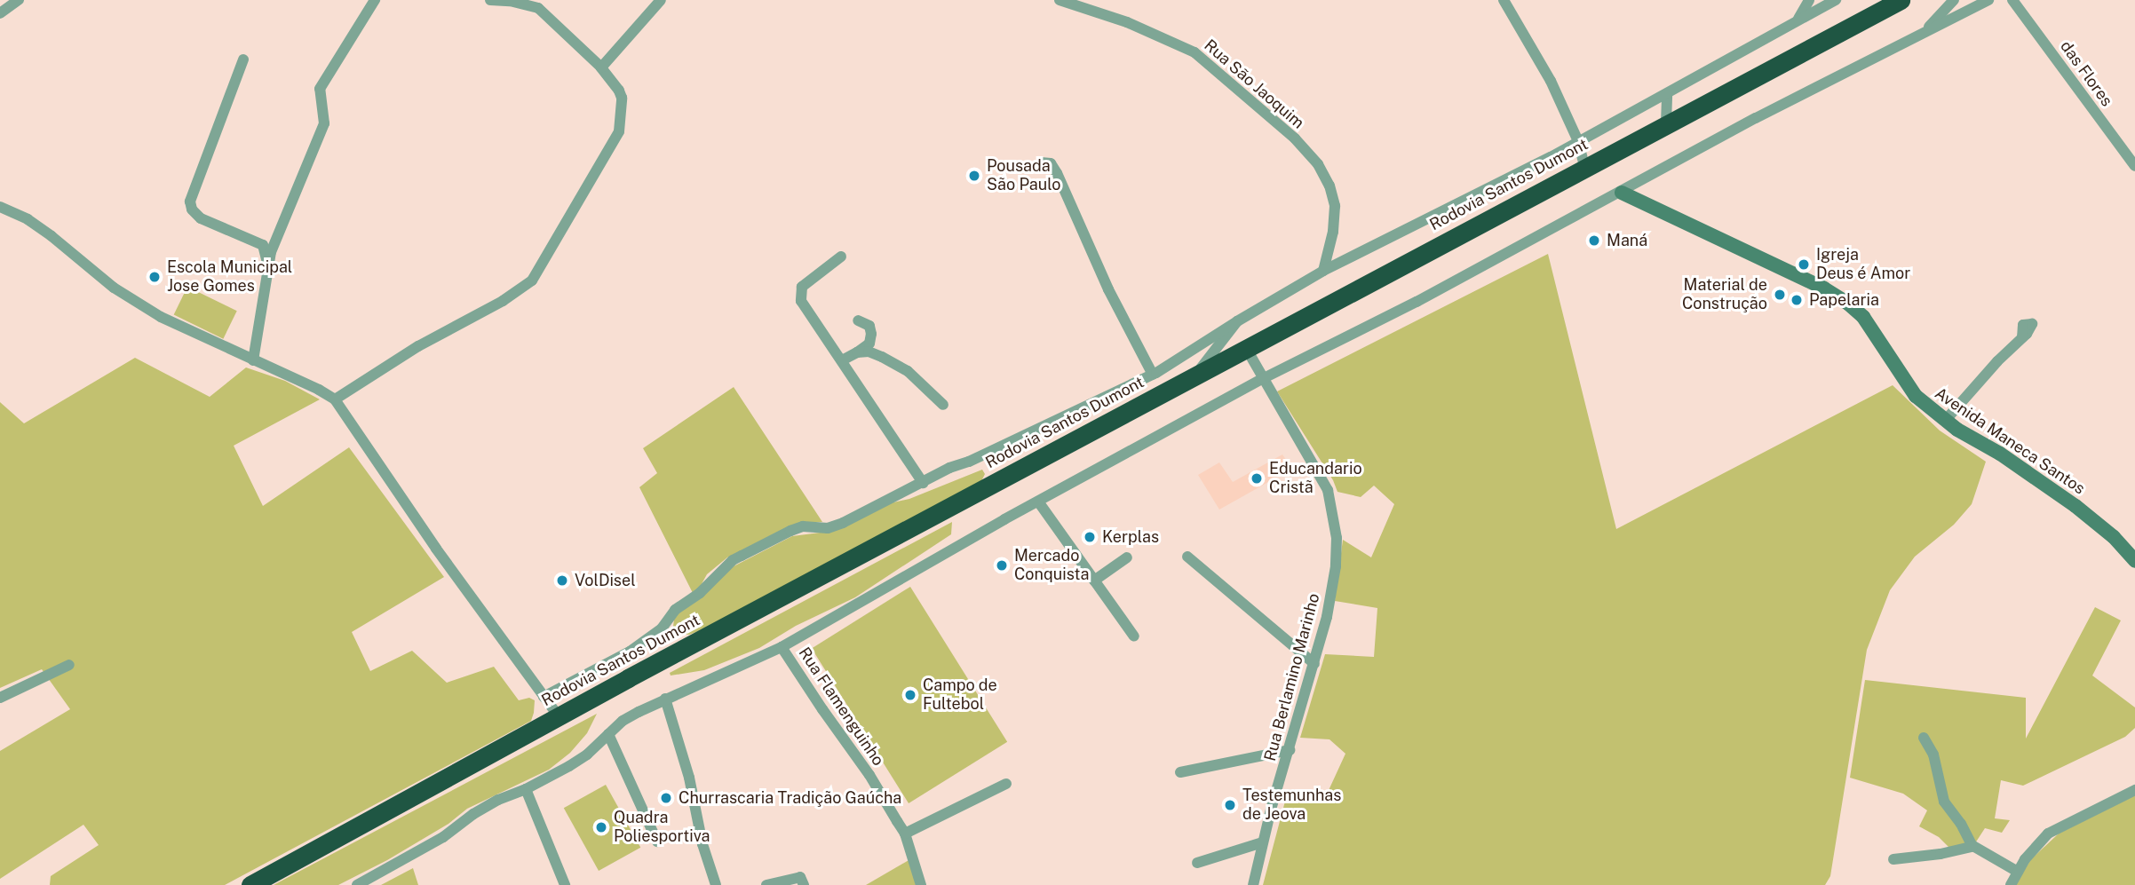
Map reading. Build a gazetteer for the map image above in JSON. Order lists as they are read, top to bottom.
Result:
{
  "streets": {
    "highway": ["Rodovia Santos Dumont"],
    "street": [
      "das Flores",
      "Rua São Jaoquim",
      "Avenida Maneca Santos",
      "Rua Berlamino Marinho",
      "Rua Flamenguinho"
    ]
  },
  "crossings": [
    ["Rodovia Santos Dumont", "Rua Berlamino Marinho"]
  ],
  "places": [
    "Pousada São Paulo",
    "Maná",
    "Igreja Deus é Amor",
    "Escola Municipal Jose Gomes",
    "Material de Construção",
    "Papelaria",
    "Educandario Cristã",
    "Kerplas",
    "Mercado Conquista",
    "VolDisel",
    "Campo de Fultebol",
    "Churrascaria Tradição Gaúcha",
    "Testemunhas de Jeova",
    "Quadra Poliesportiva"
  ]
}
